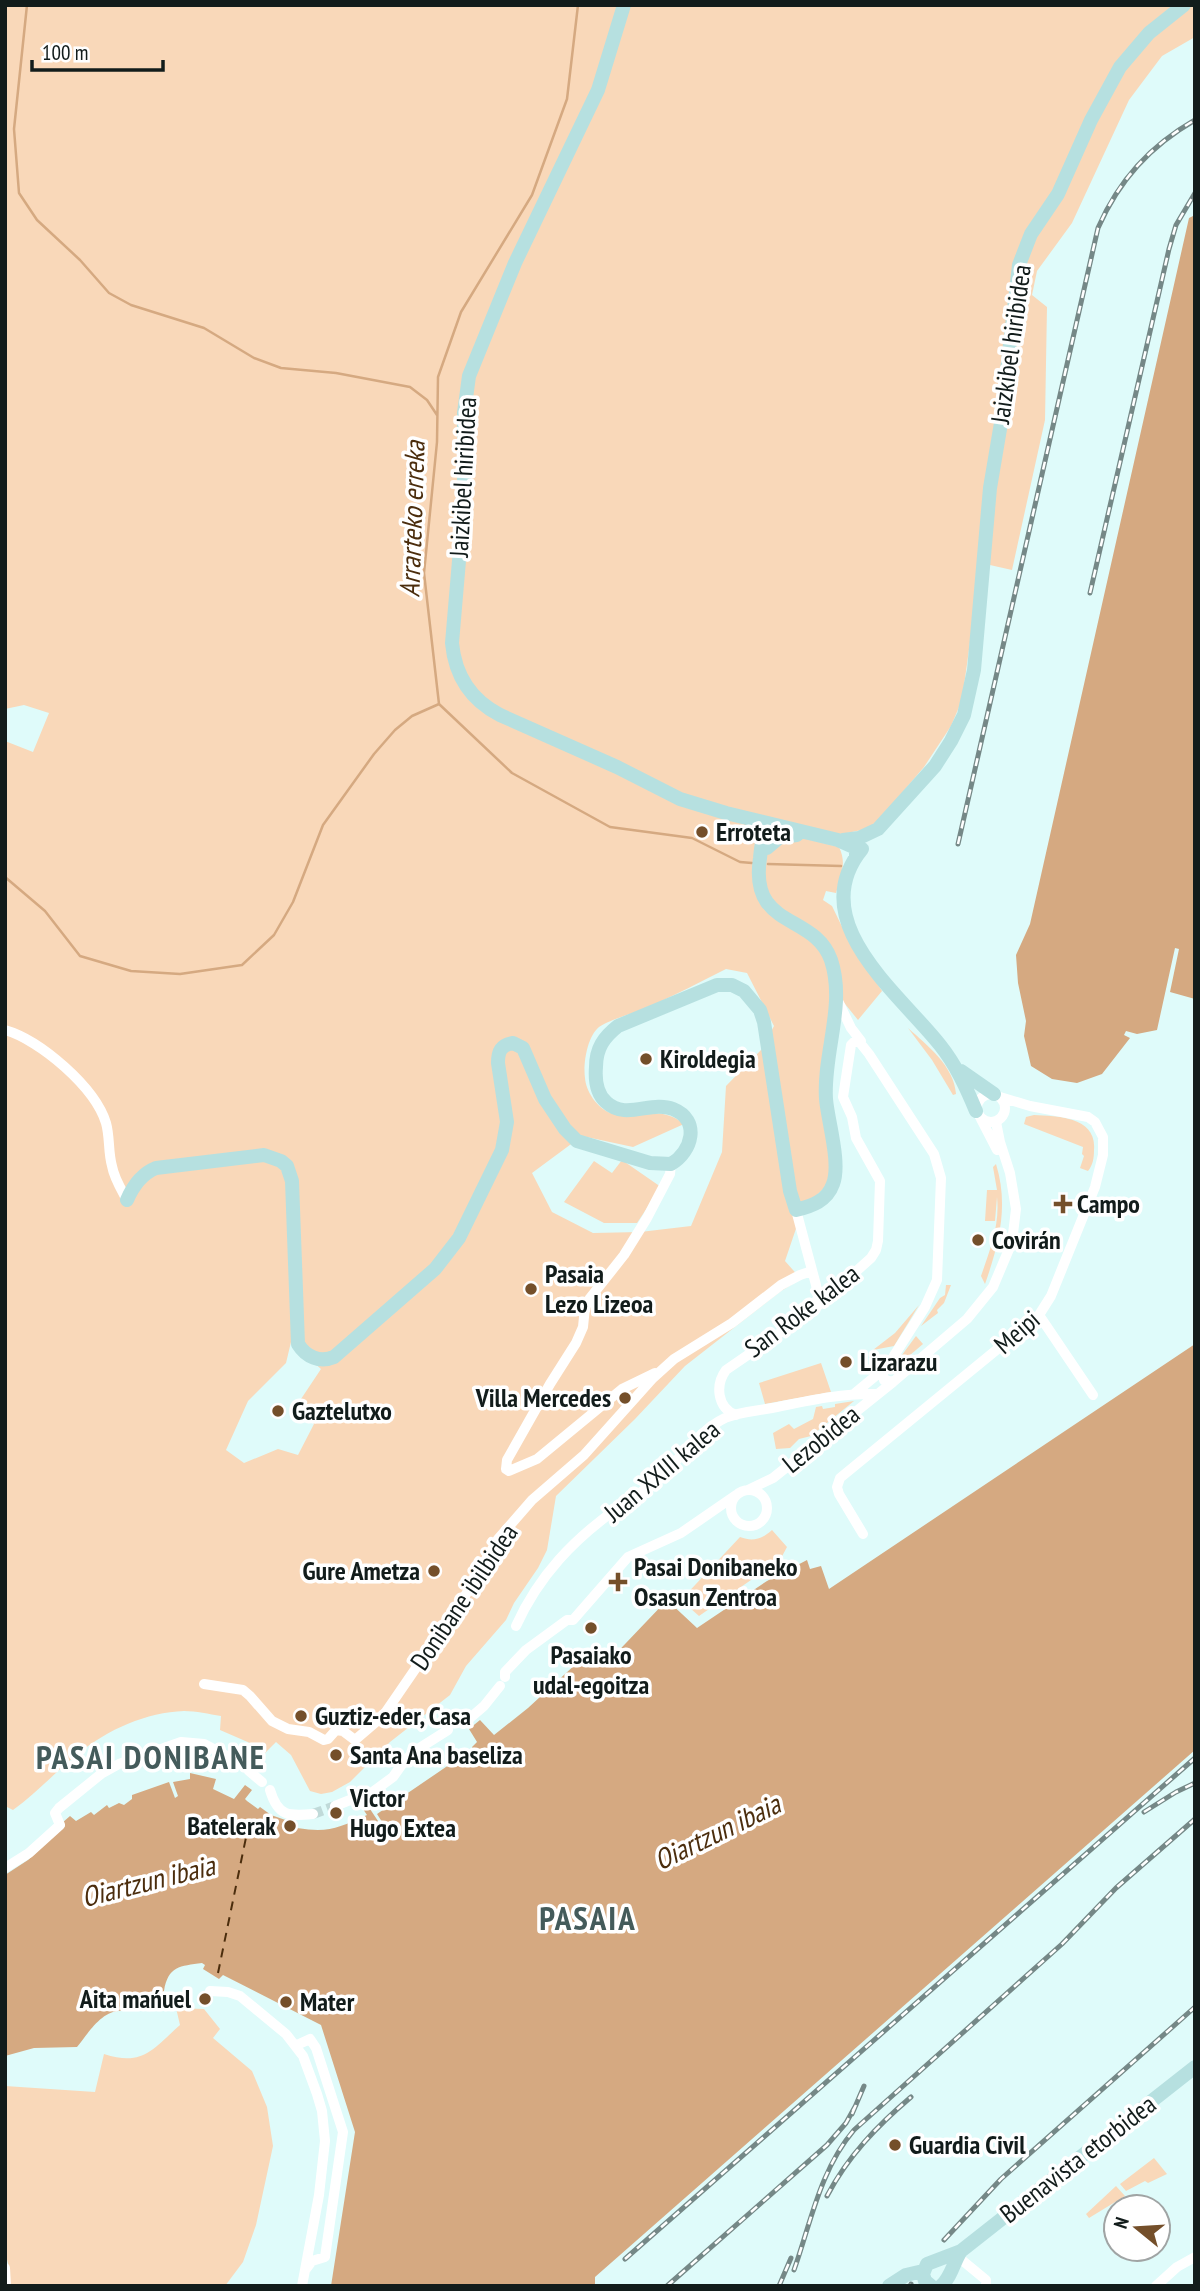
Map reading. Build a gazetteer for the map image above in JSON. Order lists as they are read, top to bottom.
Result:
{
  "streets": {
    "street": [
      "Jaizkibel hiribidea",
      "San Roke kalea",
      "Meipi",
      "Lezobidea",
      "Juan XXIII kalea",
      "Donibane ibilbidea",
      "Buenavista etorbidea"
    ]
  },
  "crossings": [
    ["San Roke kalea", "Juan XXIII kalea"],
    ["Meipi", "Lezobidea"],
    ["Lezobidea", "Juan XXIII kalea"]
  ],
  "districts": ["PASAI DONIBANE", "PASAIA"],
  "water": ["Arrarteko erreka", "Oiartzun ibaia"],
  "places": {
    "other": [
      "Erroteta",
      "Kiroldegia",
      "Covirán",
      "Pasaia Lezo Lizeoa",
      "Lizarazu",
      "Villa Mercedes",
      "Gaztelutxo",
      "Gure Ametza",
      "Pasaiako udal-egoitza",
      "Guztiz-eder, Casa",
      "Santa Ana baseliza",
      "Victor Hugo Extea",
      "Batelerak",
      "Aita mańuel",
      "Mater",
      "Guardia Civil"
    ],
    "health": ["Campo", "Pasai Donibaneko Osasun Zentroa"]
  },
  "scale_bar": "100 m",
  "north": "left"
}
